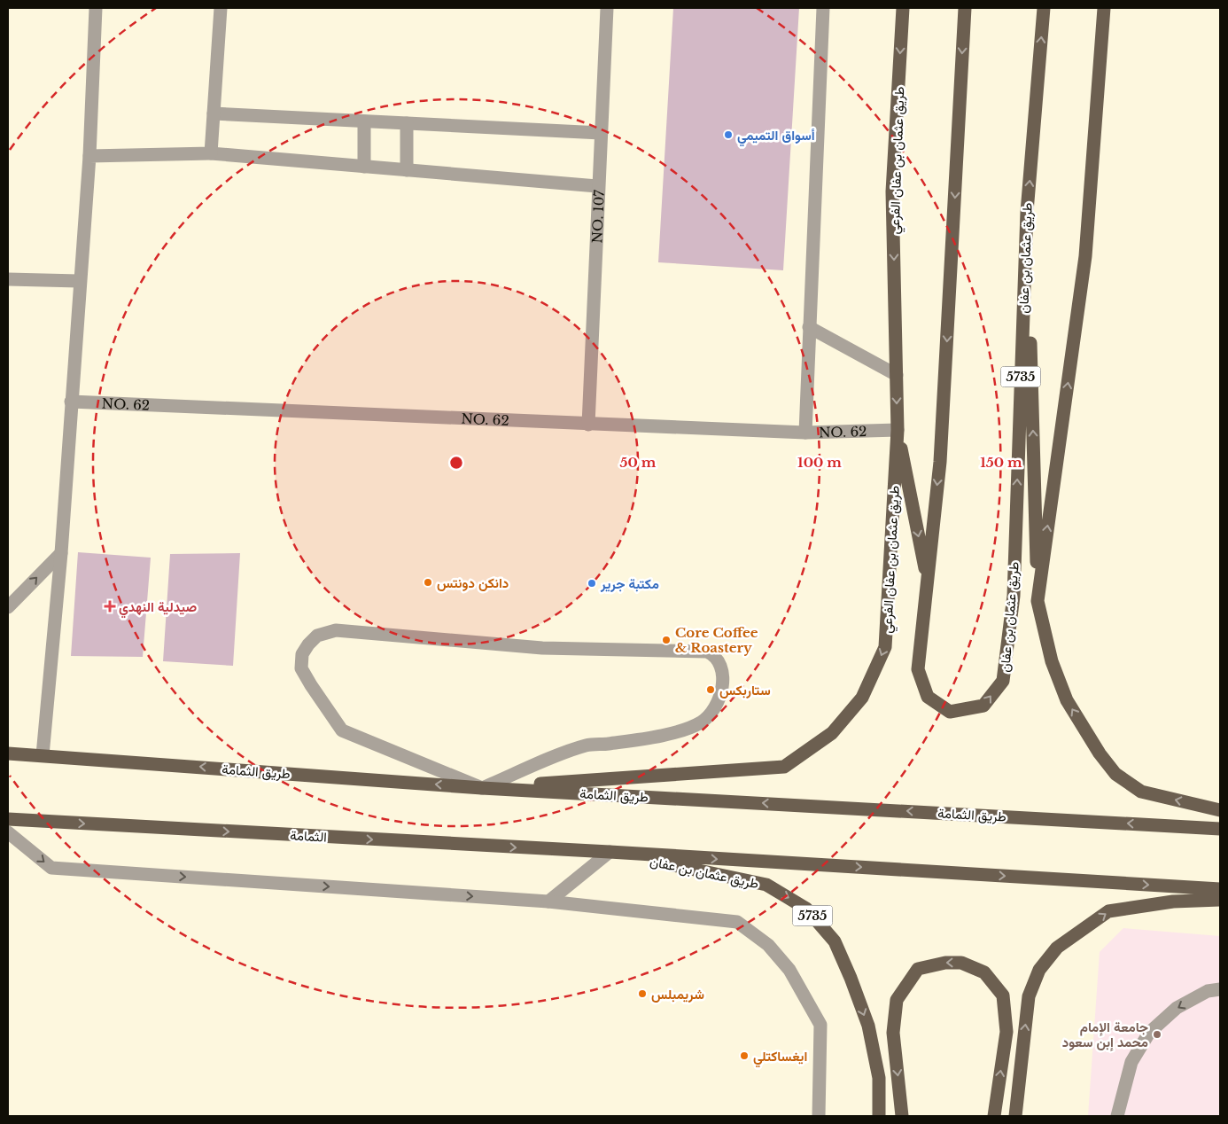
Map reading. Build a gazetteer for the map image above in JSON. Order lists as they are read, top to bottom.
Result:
{
  "streets": {
    "main road": [
      "طريق عثمان بن عفان الفرعي",
      "طريق عثمان بن عفان",
      "5735",
      "طريق الثمامة",
      "الثمامة"
    ],
    "street": ["NO. 107", "NO. 62"]
  },
  "crossings": [
    ["طريق عثمان بن عفان الفرعي", "NO. 62"],
    ["طريق عثمان بن عفان الفرعي", "طريق الثمامة"],
    ["NO. 107", "NO. 62"],
    ["طريق عثمان بن عفان", "الثمامة"]
  ],
  "one_way": ["طريق عثمان بن عفان الفرعي", "الثمامة"],
  "places": {
    "other": [
      "أسواق التميمي",
      "دانكن دونتس",
      "مكتبة جرير",
      "Core Coffee & Roastery",
      "ستاربكس",
      "شريمبلس",
      "جامعة الإمام محمد إبن سعود",
      "ايغساكتلي"
    ],
    "health": ["صيدلية النهدي"]
  },
  "rings": ["50 m", "100 m", "150 m"]
}
